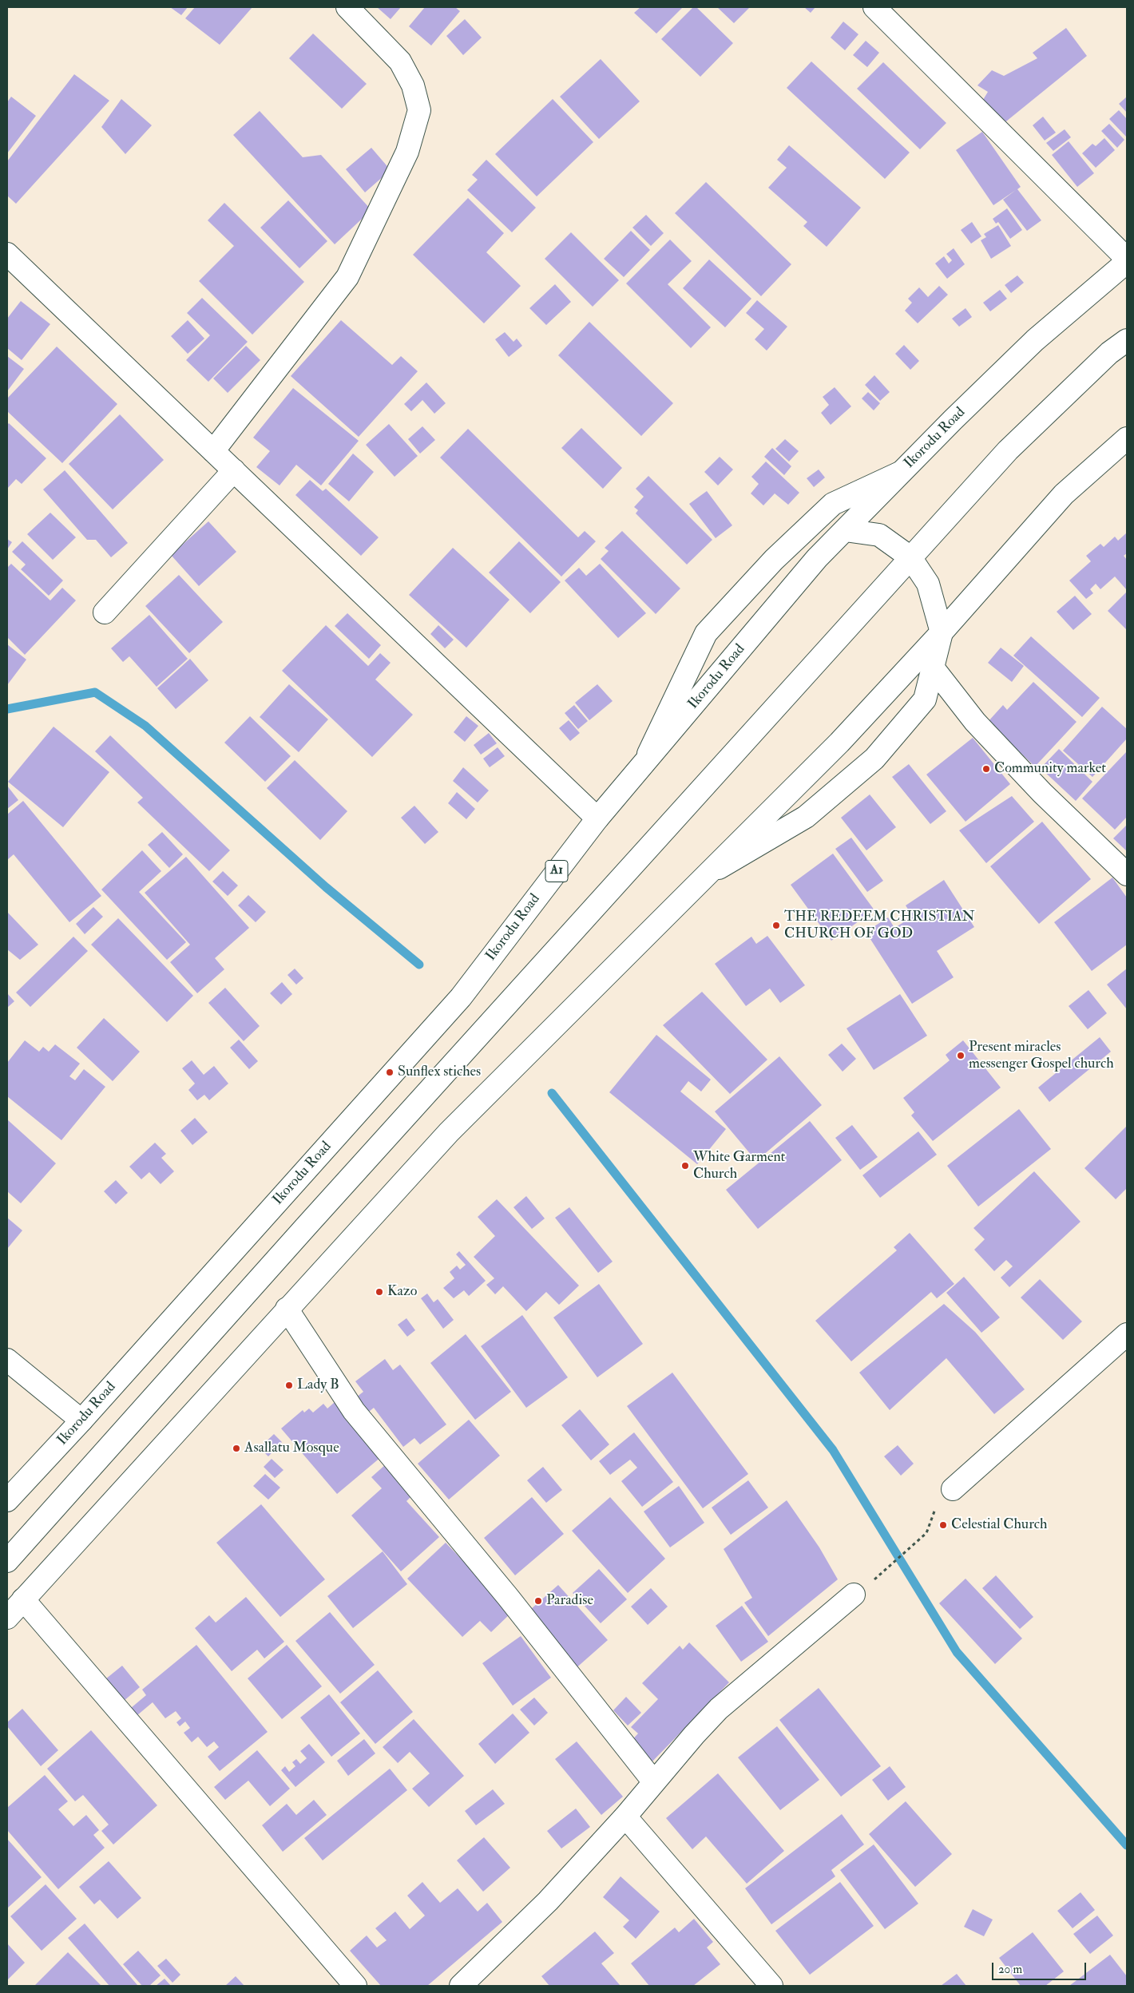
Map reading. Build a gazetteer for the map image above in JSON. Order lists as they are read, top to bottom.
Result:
{
  "streets": {
    "main road": ["Ikorodu Road", "A1"]
  },
  "places": [
    "Community market",
    "THE REDEEM CHRISTIAN CHURCH OF GOD",
    "Present miracles messenger Gospel church",
    "Sunflex stiches",
    "White Garment Church",
    "Kazo",
    "Lady B",
    "Asallatu Mosque",
    "Celestial Church",
    "Paradise"
  ],
  "scale_bar": "20 m"
}
